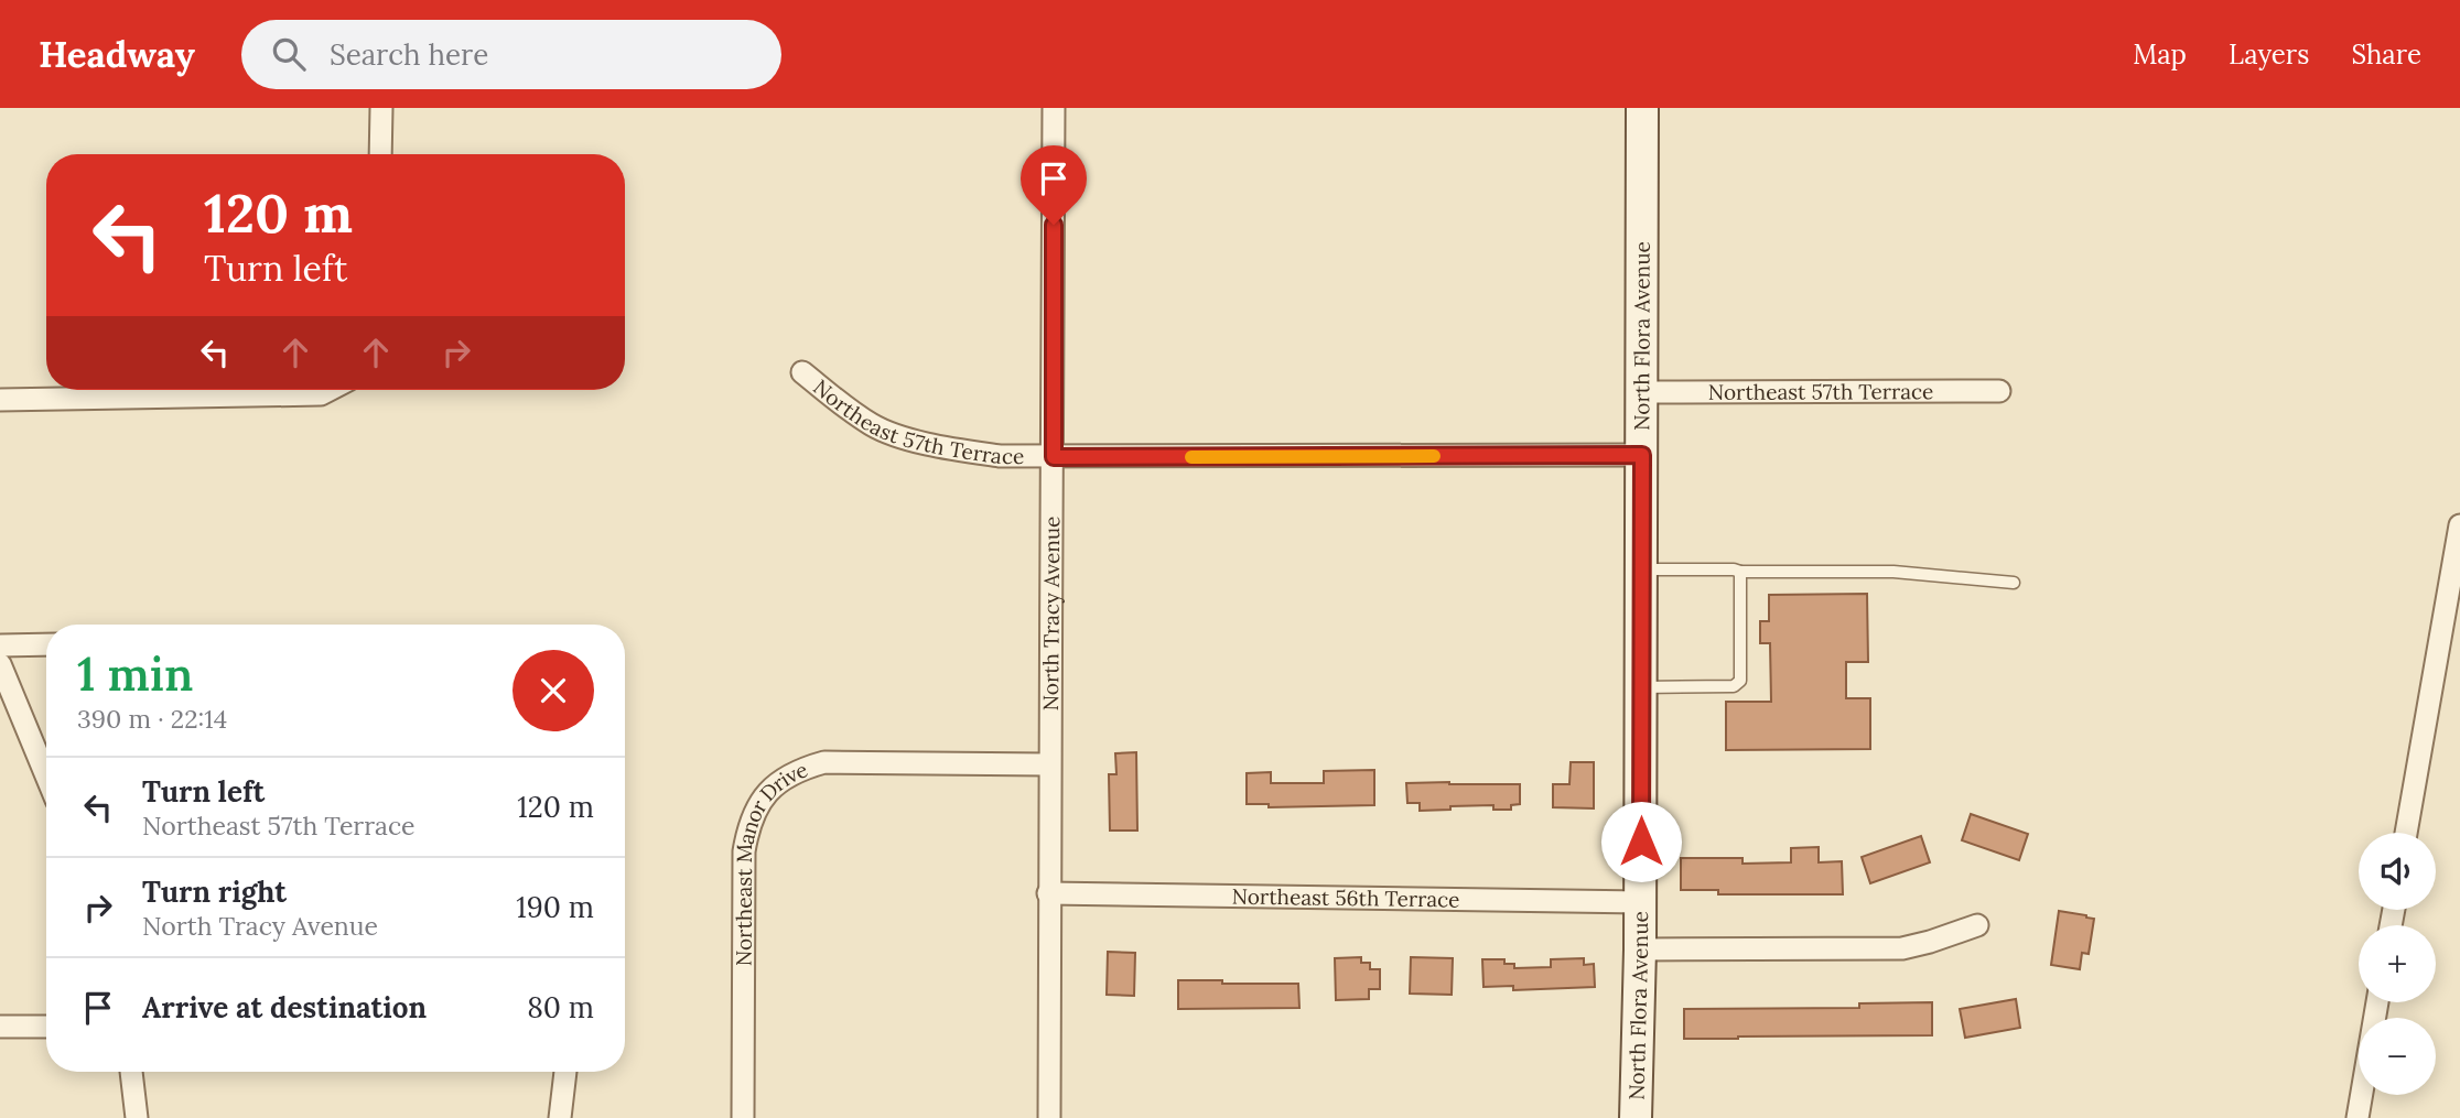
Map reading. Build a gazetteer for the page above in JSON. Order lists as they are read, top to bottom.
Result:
{
  "streets": {
    "street": [
      "North Flora Avenue",
      "Northeast 57th Terrace",
      "North Tracy Avenue",
      "Northeast Manor Drive",
      "Northeast 56th Terrace"
    ]
  },
  "crossings": [
    ["North Flora Avenue", "Northeast 57th Terrace"],
    ["North Flora Avenue", "Northeast 56th Terrace"],
    ["Northeast 57th Terrace", "North Tracy Avenue"],
    ["North Tracy Avenue", "Northeast Manor Drive"],
    ["North Tracy Avenue", "Northeast 56th Terrace"]
  ],
  "page": {
    "header": "Headway",
    "search": "Search here",
    "nav": ["Map", "Layers", "Share"],
    "turn": ["120 m", "Turn left"],
    "heading": ["1 min", "390 m · 22:14"],
    "list": [
      {
        "name": "Turn left",
        "note": "Northeast 57th Terrace",
        "value": "120 m"
      },
      {
        "name": "Turn right",
        "note": "North Tracy Avenue",
        "value": "190 m"
      },
      {
        "name": "Arrive at destination",
        "value": "80 m"
      }
    ],
    "map_buttons": ["+", "−"]
  }
}
